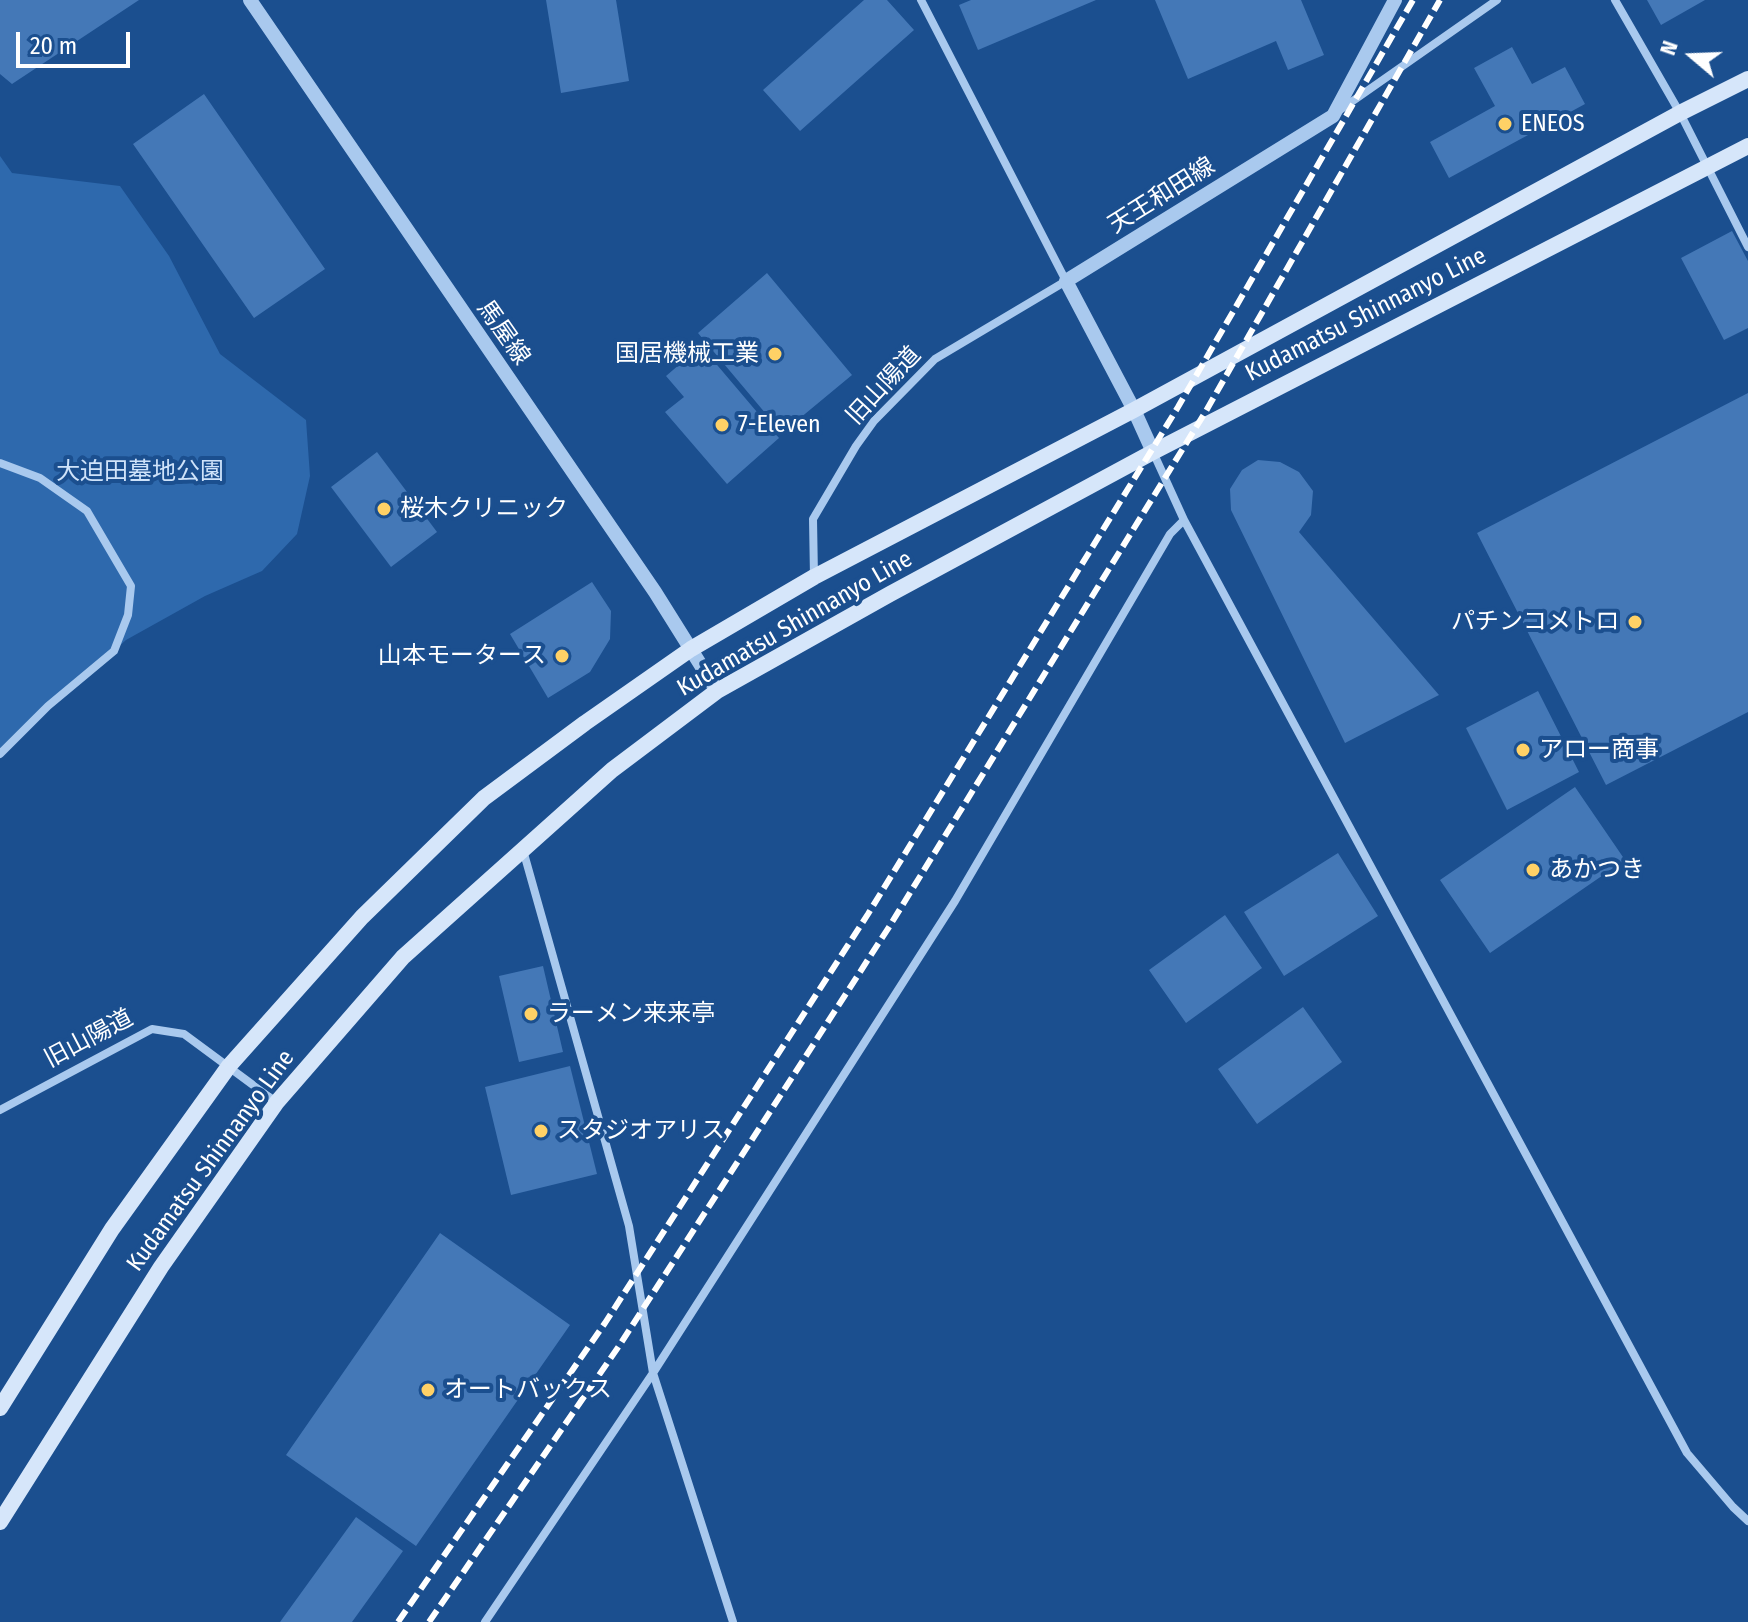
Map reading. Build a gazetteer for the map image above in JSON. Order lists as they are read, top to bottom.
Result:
{
  "streets": {
    "main road": ["Kudamatsu Shinnanyo Line"],
    "street": ["天王和田線", "馬屋線", "旧山陽道"]
  },
  "crossings": [
    ["天王和田線", "旧山陽道"],
    ["Kudamatsu Shinnanyo Line", "馬屋線"],
    ["Kudamatsu Shinnanyo Line", "旧山陽道"]
  ],
  "parks": ["大迫田墓地公園"],
  "places": [
    "ENEOS",
    "国居機械工業",
    "7-Eleven",
    "桜木クリニック",
    "パチンコメトロ",
    "山本モータース",
    "アロー商事",
    "あかつき",
    "ラーメン来来亭",
    "スタジオアリス",
    "オートバックス"
  ],
  "scale_bar": "20 m",
  "north": "left"
}
